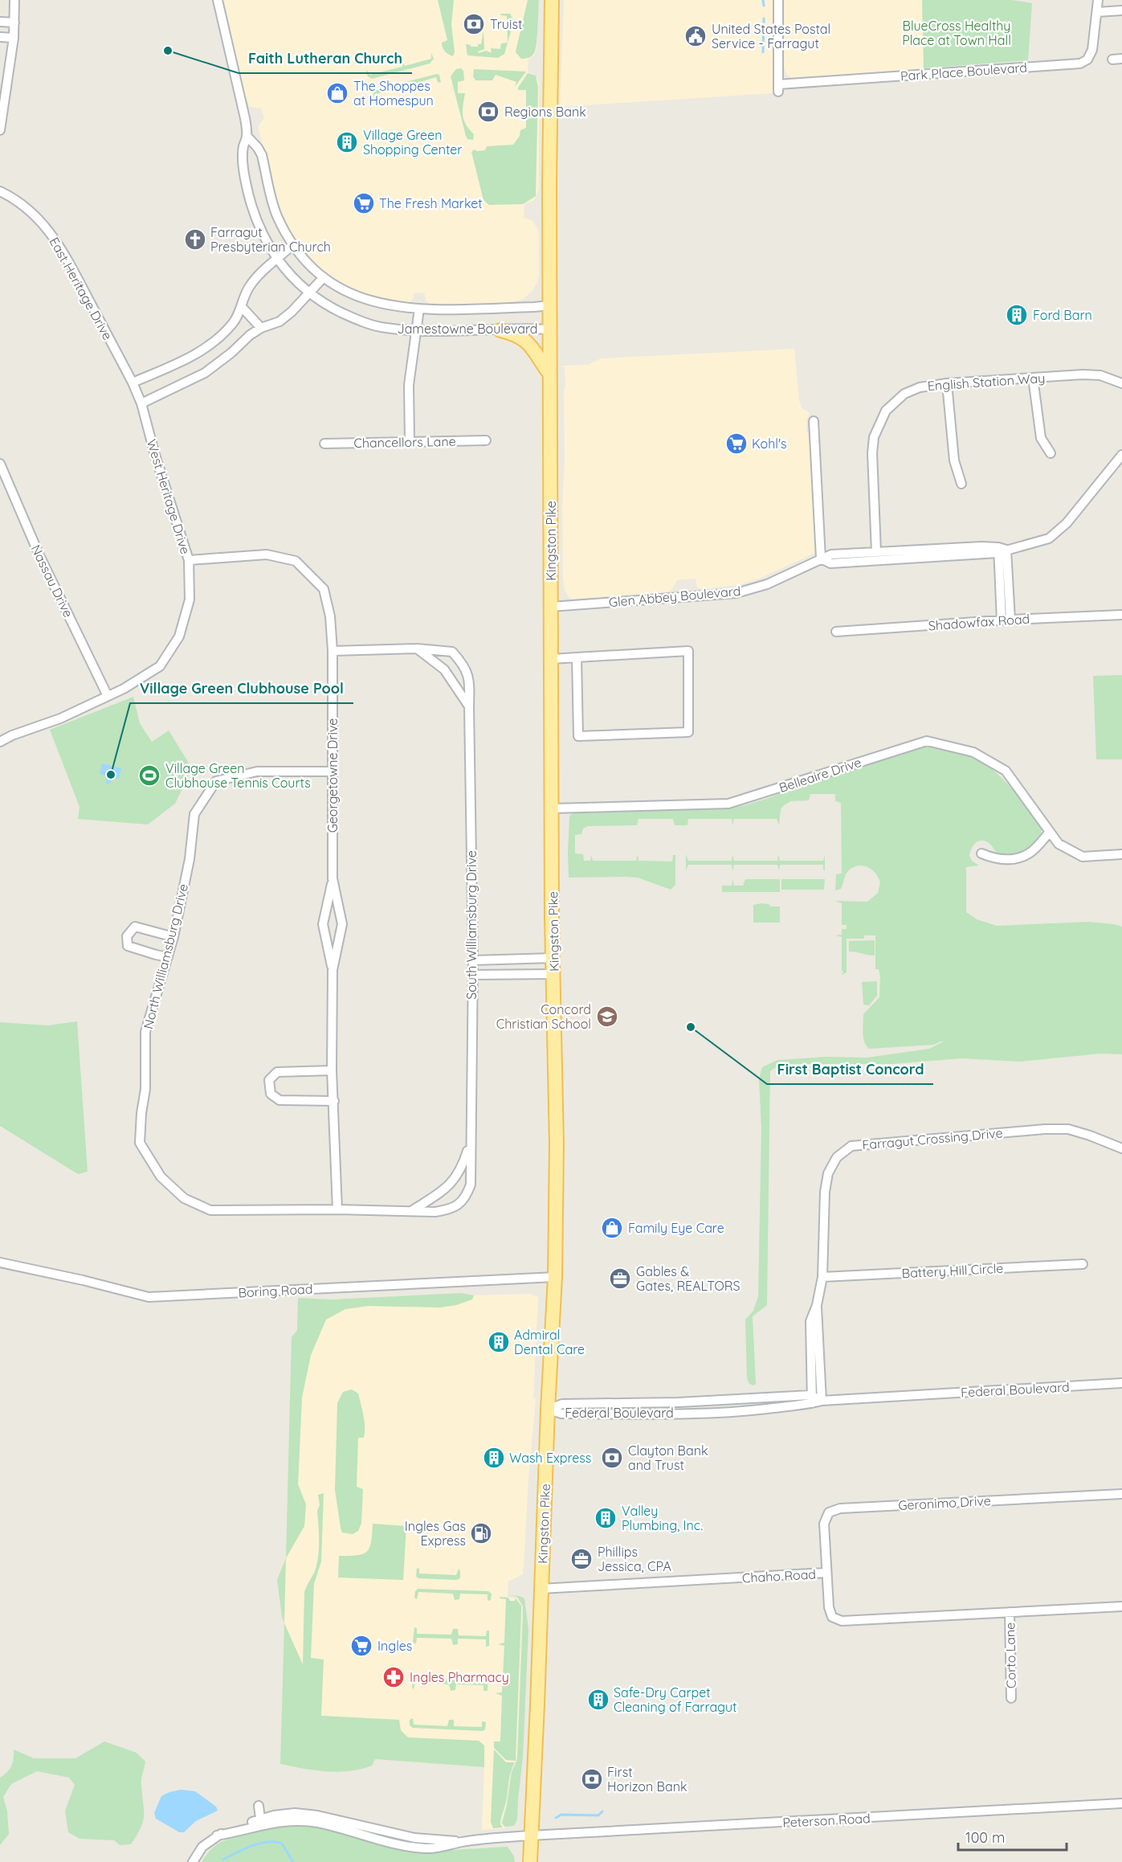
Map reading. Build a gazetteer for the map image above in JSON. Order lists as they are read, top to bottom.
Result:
{
  "streets": {
    "main road": ["Kingston Pike"],
    "street": [
      "Park Place Boulevard",
      "East Heritage Drive",
      "Jamestowne Boulevard",
      "English Station Way",
      "Chancellors Lane",
      "West Heritage Drive",
      "Nassau Drive",
      "Glen Abbey Boulevard",
      "Shadowfax Road",
      "Belleaire Drive",
      "Georgetowne Drive",
      "South Williamsburg Drive",
      "North Williamsburg Drive",
      "Farragut Crossing Drive",
      "Battery Hill Circle",
      "Boring Road",
      "Federal Boulevard",
      "Geronimo Drive",
      "Chaho Road",
      "Corto Lane",
      "Peterson Road"
    ]
  },
  "crossings": [
    ["East Heritage Drive", "West Heritage Drive"],
    ["Jamestowne Boulevard", "Kingston Pike"],
    ["English Station Way", "Glen Abbey Boulevard"],
    ["West Heritage Drive", "Nassau Drive"],
    ["West Heritage Drive", "Georgetowne Drive"],
    ["Kingston Pike", "Glen Abbey Boulevard"],
    ["Kingston Pike", "Belleaire Drive"],
    ["Kingston Pike", "Boring Road"],
    ["Kingston Pike", "Federal Boulevard"],
    ["Kingston Pike", "Chaho Road"],
    ["Kingston Pike", "Peterson Road"],
    ["Georgetowne Drive", "South Williamsburg Drive"],
    ["Georgetowne Drive", "North Williamsburg Drive"],
    ["South Williamsburg Drive", "North Williamsburg Drive"],
    ["Farragut Crossing Drive", "Battery Hill Circle"],
    ["Farragut Crossing Drive", "Federal Boulevard"],
    ["Geronimo Drive", "Chaho Road"],
    ["Chaho Road", "Corto Lane"]
  ],
  "parks": ["BlueCross Healthy Place at Town Hall"],
  "places": {
    "bank": [
      "Truist",
      "Regions Bank",
      "Clayton Bank and Trust",
      "First Horizon Bank"
    ],
    "public building": ["United States Postal Service - Farragut"],
    "other": ["Faith Lutheran Church", "Village Green Clubhouse Pool", "First Baptist Concord"],
    "shop": ["The Shoppes at Homespun", "Family Eye Care"],
    "building": [
      "Village Green Shopping Center",
      "Ford Barn",
      "Admiral Dental Care",
      "Wash Express",
      "Valley Plumbing, Inc.",
      "Safe-Dry Carpet Cleaning of Farragut"
    ],
    "supermarket": ["The Fresh Market", "Kohl's", "Ingles"],
    "church": ["Farragut Presbyterian Church"],
    "sports": ["Village Green Clubhouse Tennis Courts"],
    "school or university": ["Concord Christian School"],
    "office": ["Gables & Gates, REALTORS", "Phillips Jessica, CPA"],
    "fuel station": ["Ingles Gas Express"],
    "pharmacy": ["Ingles Pharmacy"]
  },
  "scale_bar": "100 m"
}
